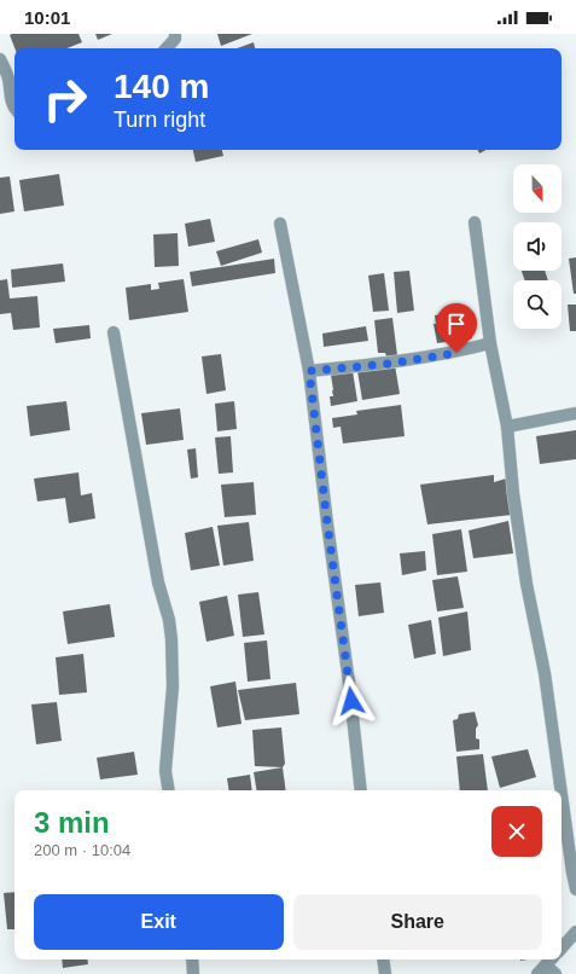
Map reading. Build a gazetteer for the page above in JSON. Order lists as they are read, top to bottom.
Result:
{
  "north": "bottom",
  "page": {
    "status": "10:01",
    "turn": ["140 m", "Turn right"],
    "heading": ["3 min", "200 m · 10:04"],
    "buttons": ["Exit", "Share"]
  }
}
